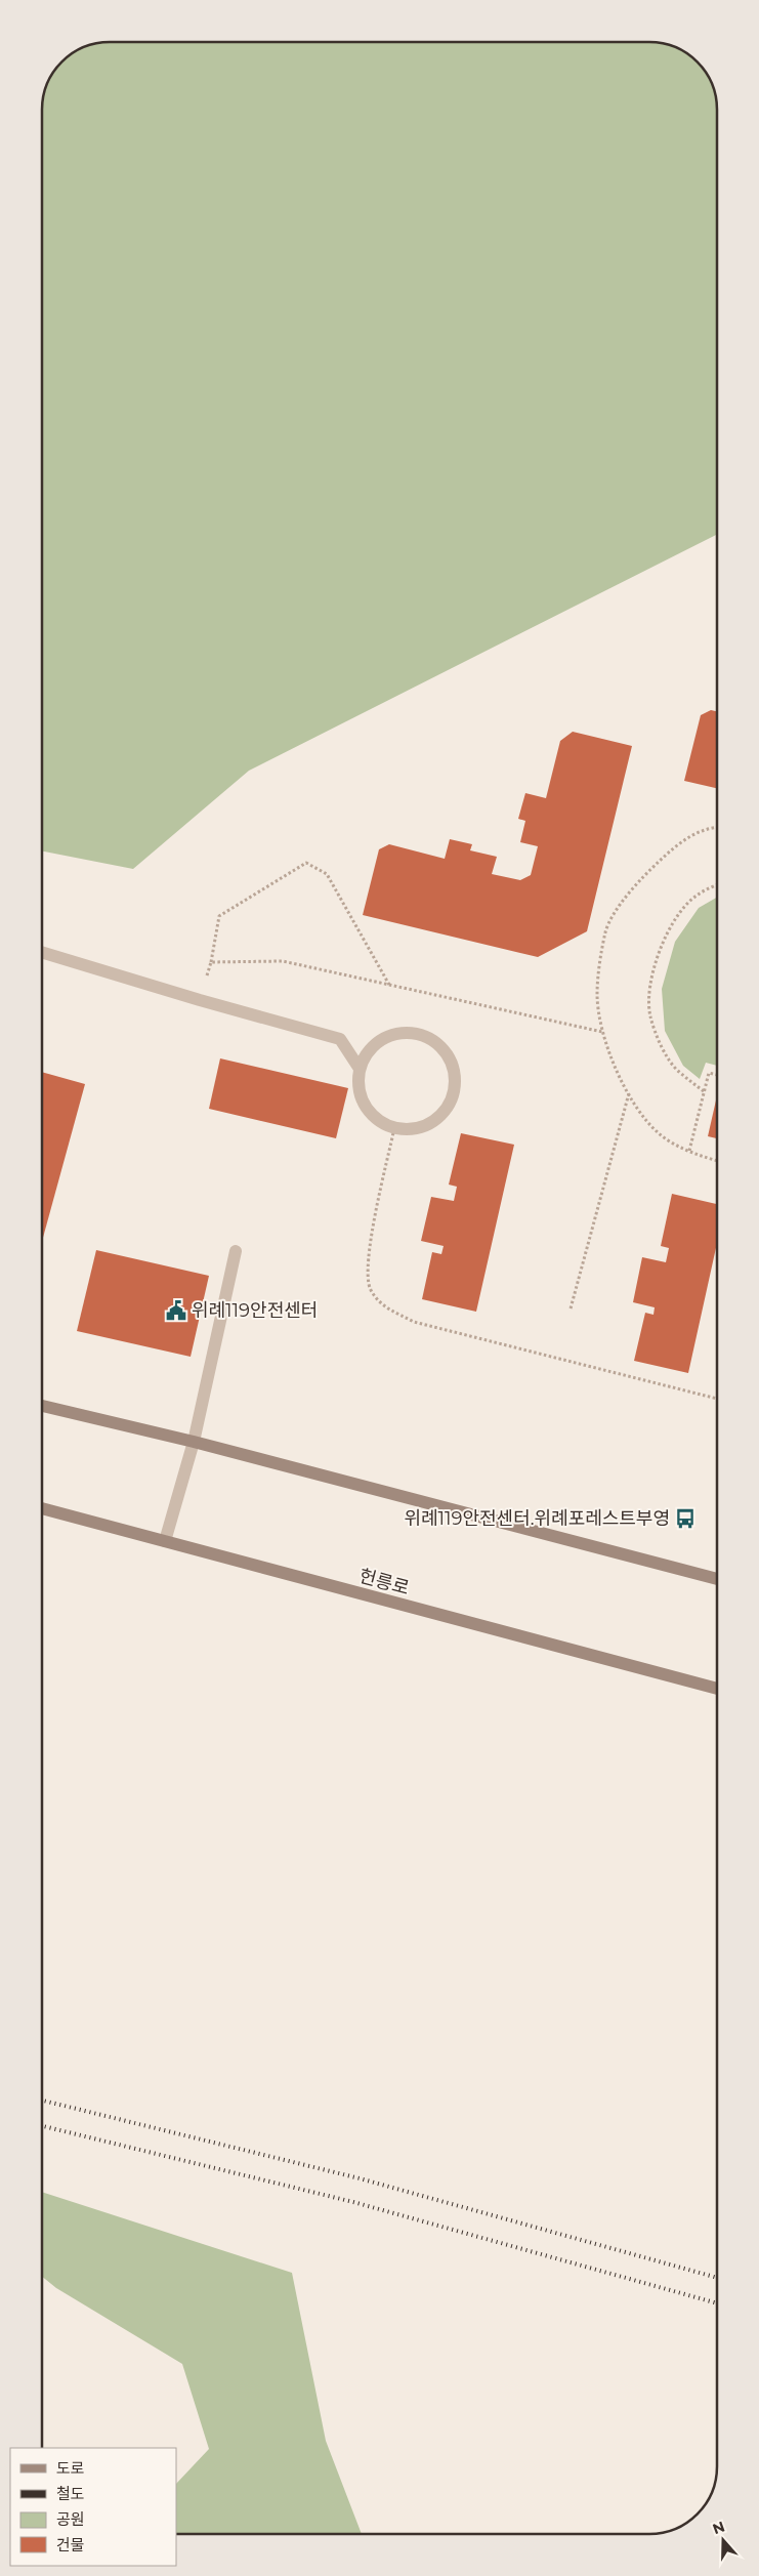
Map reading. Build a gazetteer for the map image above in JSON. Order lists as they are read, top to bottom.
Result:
{
  "streets": {
    "main road": ["헌릉로"]
  },
  "places": {
    "public building": ["위례119안전센터"],
    "bus stop": ["위례119안전센터.위례포레스트부영"]
  },
  "legend": [
    "도로",
    "철도",
    "공원",
    "건물"
  ],
  "north": "top"
}
